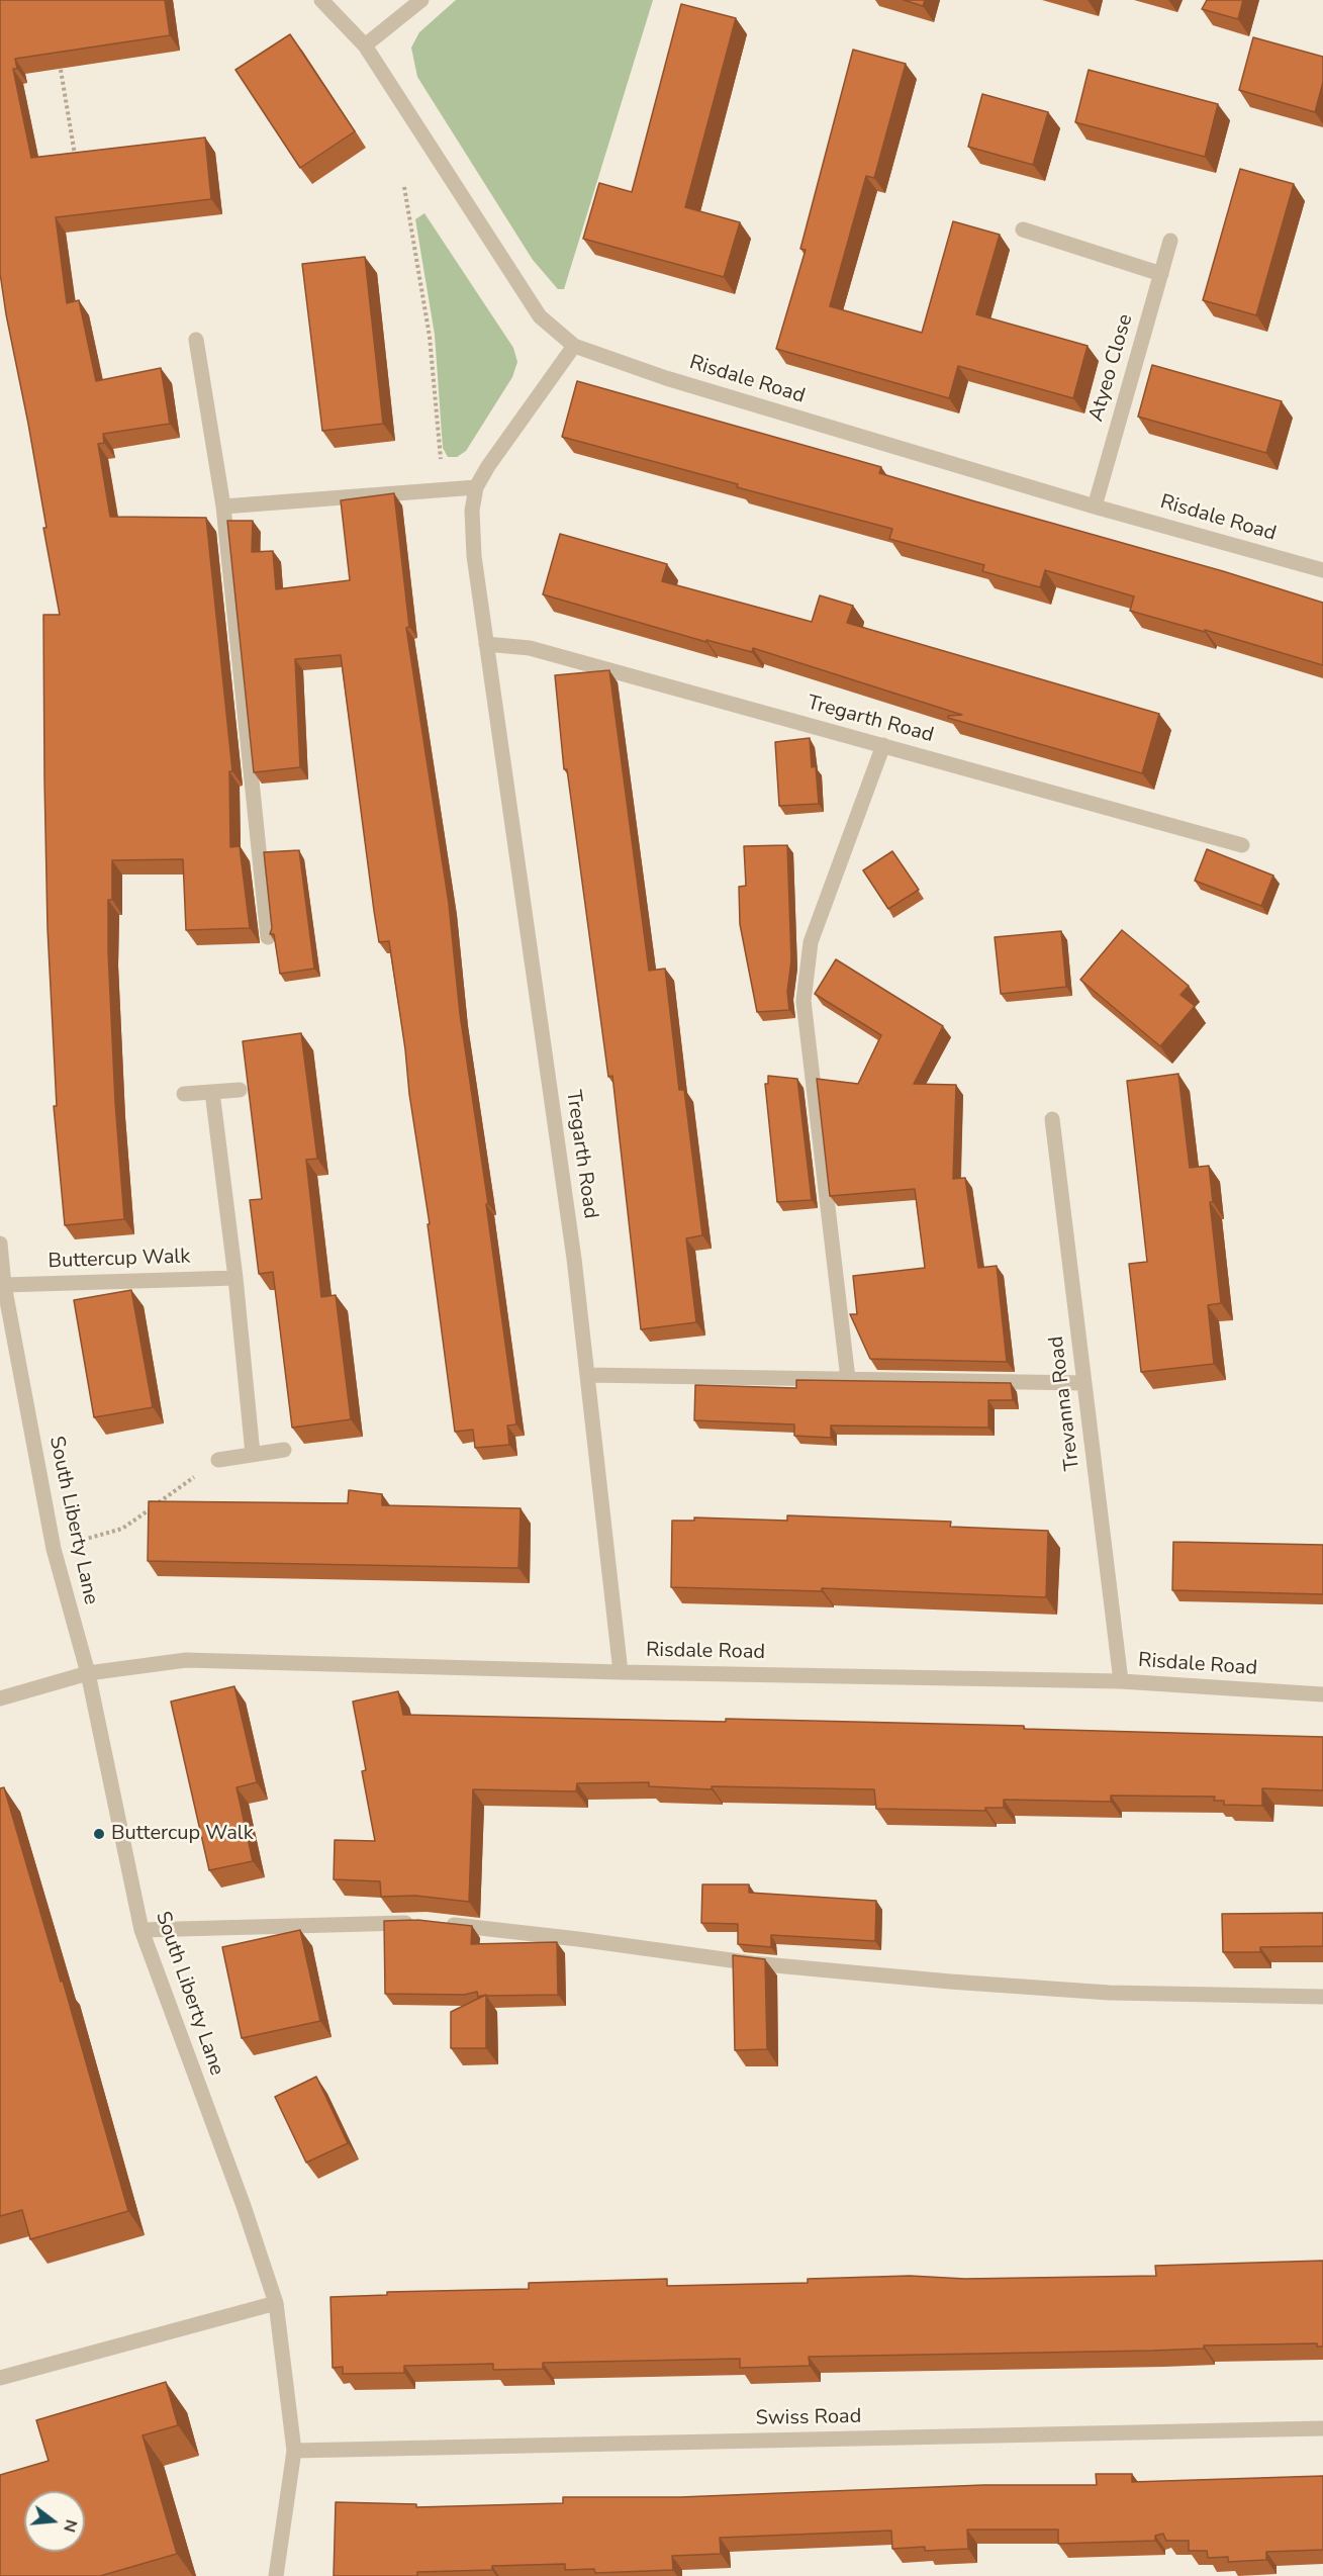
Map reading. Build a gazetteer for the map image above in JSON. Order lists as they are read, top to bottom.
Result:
{
  "streets": {
    "street": [
      "Atyeo Close",
      "Risdale Road",
      "Tregarth Road",
      "Buttercup Walk",
      "Trevanna Road",
      "South Liberty Lane",
      "Swiss Road"
    ]
  },
  "crossings": [
    ["Atyeo Close", "Risdale Road"],
    ["Risdale Road", "Tregarth Road"],
    ["Risdale Road", "Trevanna Road"],
    ["Risdale Road", "South Liberty Lane"],
    ["Buttercup Walk", "South Liberty Lane"],
    ["South Liberty Lane", "Swiss Road"]
  ],
  "places": ["Buttercup Walk"],
  "north": "right"
}
